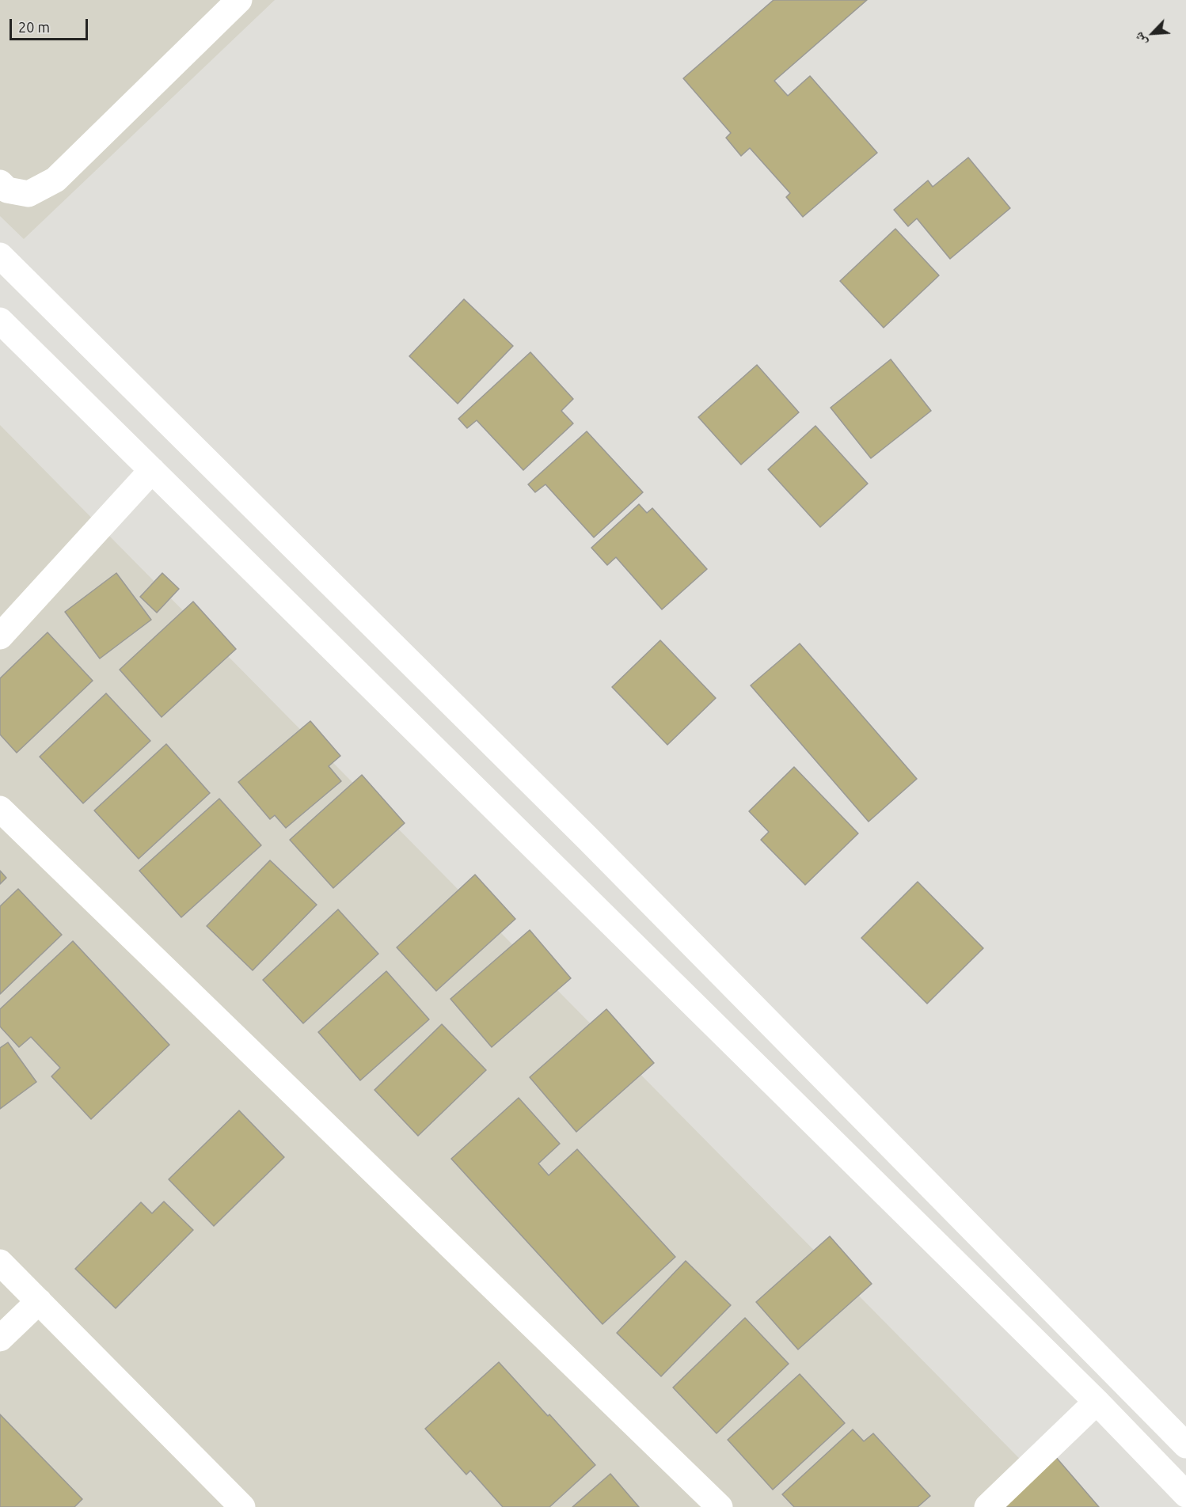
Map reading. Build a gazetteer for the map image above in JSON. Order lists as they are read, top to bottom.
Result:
{
  "scale_bar": "20 m",
  "north": "bottom left"
}
